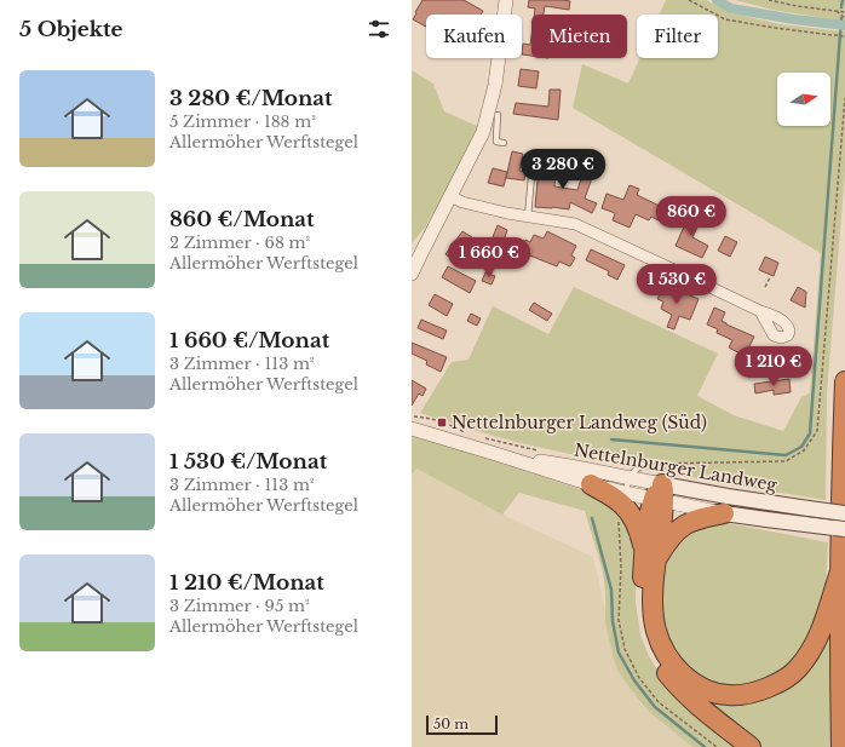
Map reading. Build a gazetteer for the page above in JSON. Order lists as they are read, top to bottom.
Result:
{
  "streets": {
    "main road": ["Nettelnburger Landweg"]
  },
  "places": {
    "transit": ["Nettelnburger Landweg (Süd)"]
  },
  "scale_bar": "50 m",
  "north": "right",
  "page": {
    "heading": "5 Objekte",
    "chip": ["Kaufen", "Mieten", "Filter"],
    "list": [
      {
        "name": "3 280 €/Monat",
        "note": "5 Zimmer · 188 m² · Allermöher Werftstegel"
      },
      {
        "name": "860 €/Monat",
        "note": "2 Zimmer · 68 m² · Allermöher Werftstegel"
      },
      {
        "name": "1 660 €/Monat",
        "note": "3 Zimmer · 113 m² · Allermöher Werftstegel"
      },
      {
        "name": "1 530 €/Monat",
        "note": "3 Zimmer · 113 m² · Allermöher Werftstegel"
      },
      {
        "name": "1 210 €/Monat",
        "note": "3 Zimmer · 95 m² · Allermöher Werftstegel"
      }
    ],
    "price": [
      "3 280 €",
      "860 €",
      "1 660 €",
      "1 530 €",
      "1 210 €"
    ],
    "scale": "50 m"
  }
}
